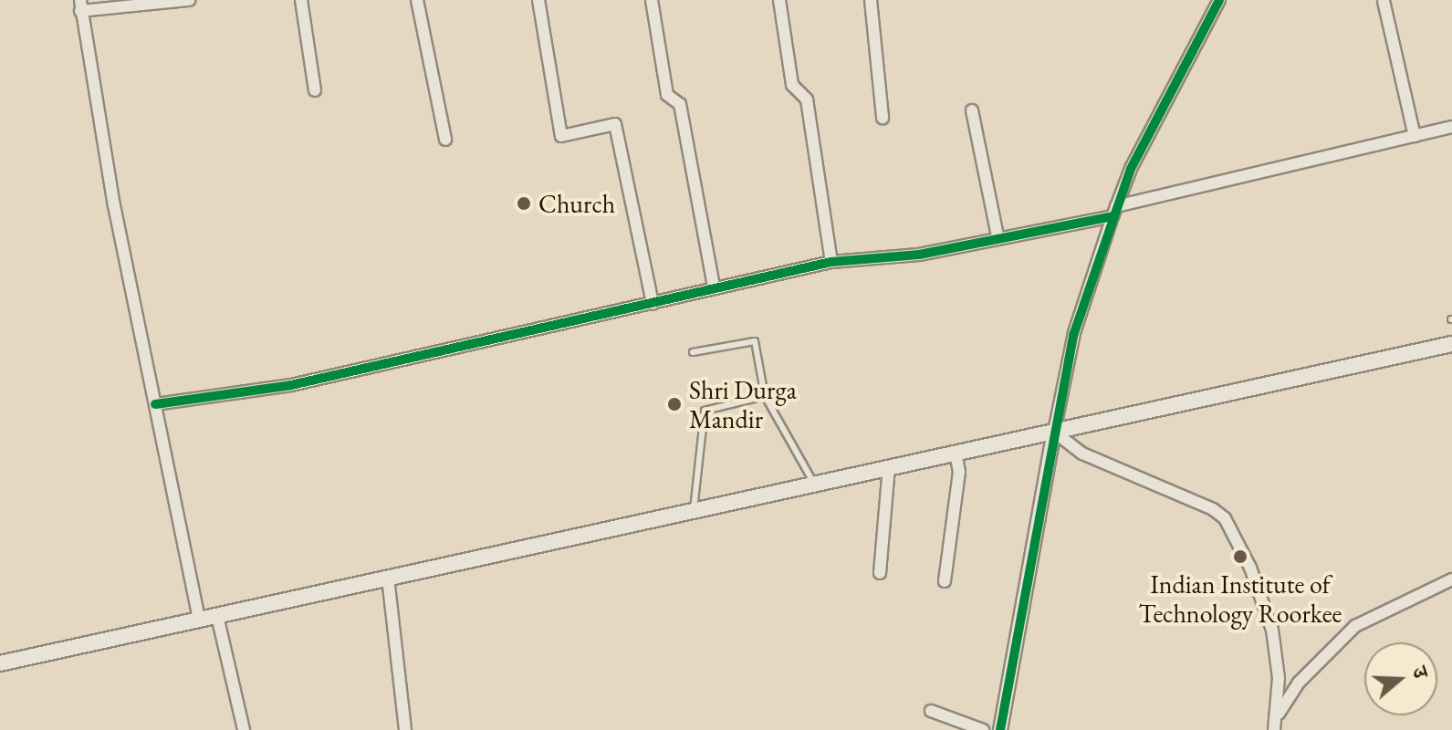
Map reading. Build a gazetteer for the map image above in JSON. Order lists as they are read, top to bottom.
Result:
{
  "places": ["Church", "Shri Durga Mandir", "Indian Institute of Technology Roorkee"],
  "north": "right"
}
